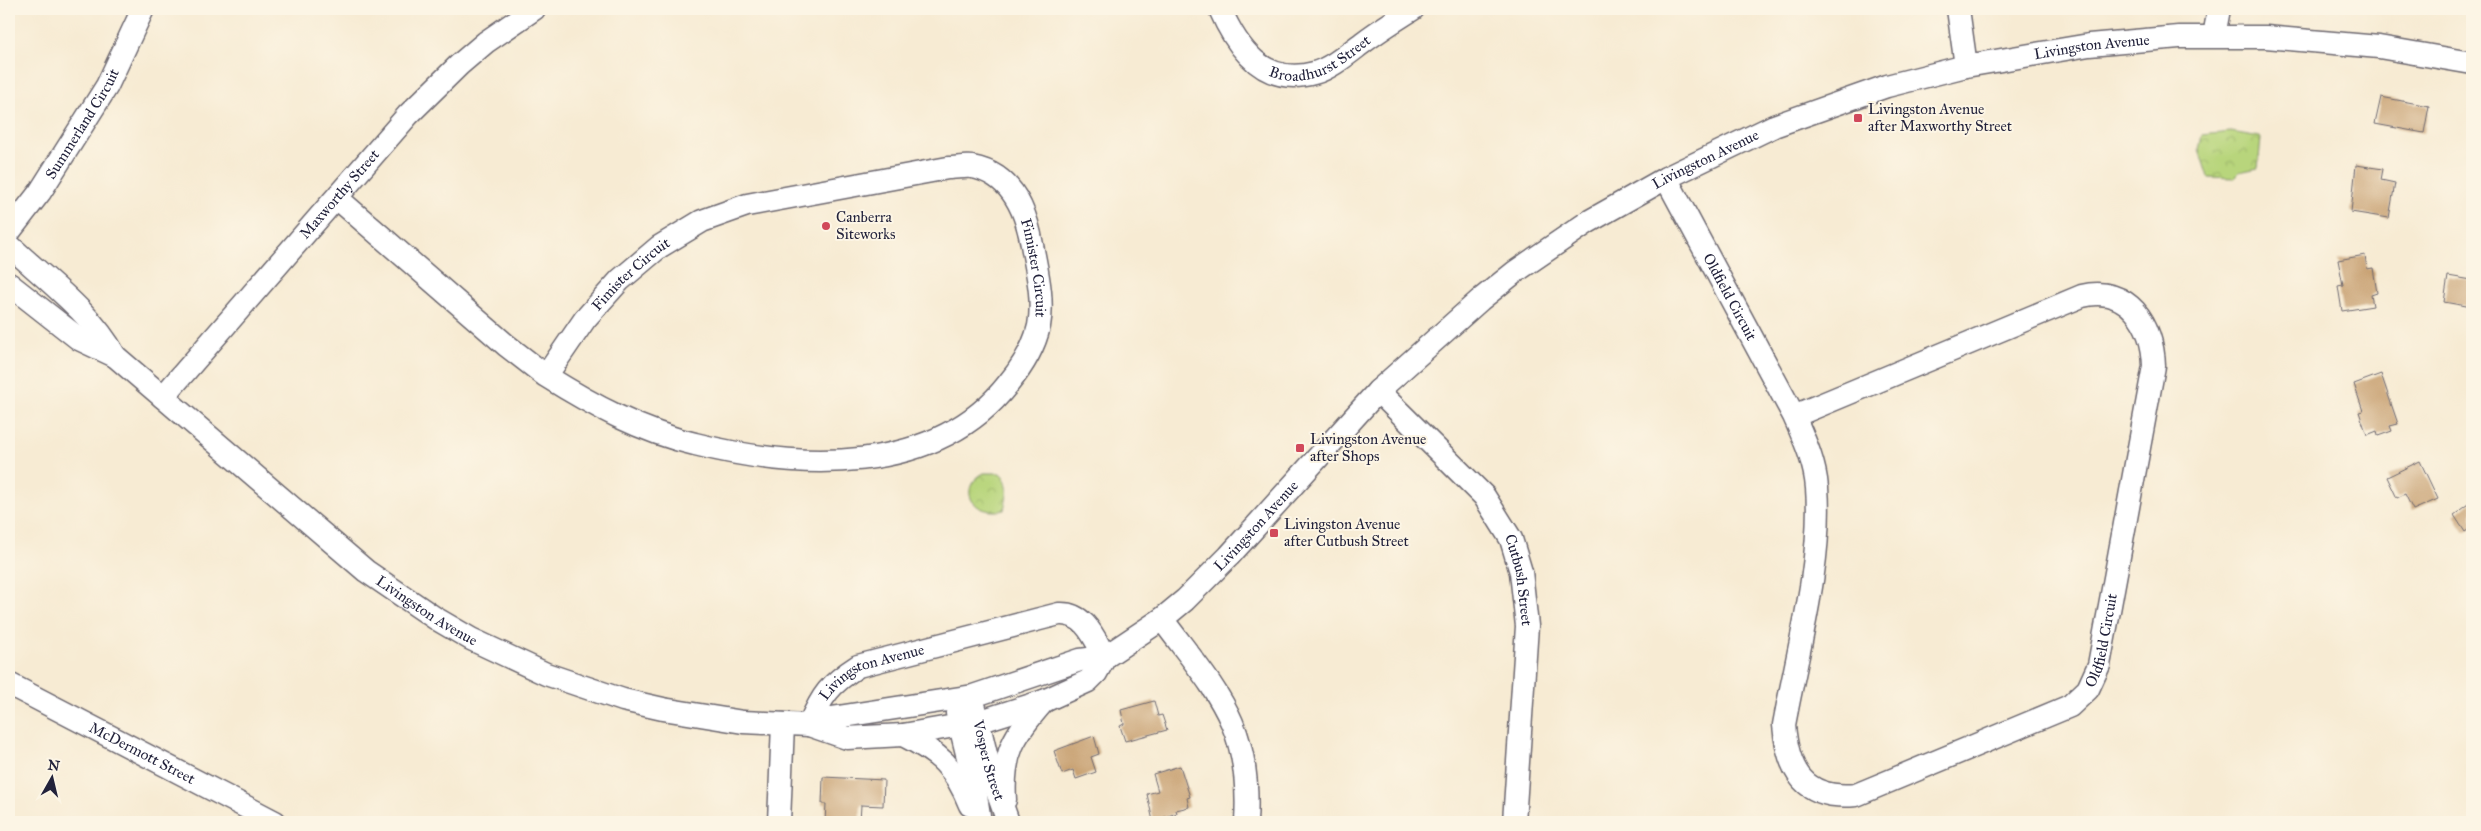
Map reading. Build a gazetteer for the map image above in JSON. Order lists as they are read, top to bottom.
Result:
{
  "streets": {
    "street": [
      "Livingston Avenue",
      "Broadhurst Street",
      "Summerland Circuit",
      "Maxworthy Street",
      "Fimister Circuit",
      "Oldfield Circuit",
      "Cutbush Street",
      "McDermott Street",
      "Vosper Street"
    ]
  },
  "crossings": [
    ["Livingston Avenue", "Maxworthy Street"],
    ["Livingston Avenue", "Oldfield Circuit"],
    ["Livingston Avenue", "Cutbush Street"],
    ["Livingston Avenue", "Vosper Street"],
    ["Maxworthy Street", "Fimister Circuit"]
  ],
  "places": {
    "transit": ["Livingston Avenue after Maxworthy Street", "Livingston Avenue after Shops", "Livingston Avenue after Cutbush Street"],
    "other": ["Canberra Siteworks"]
  },
  "north": "top"
}
